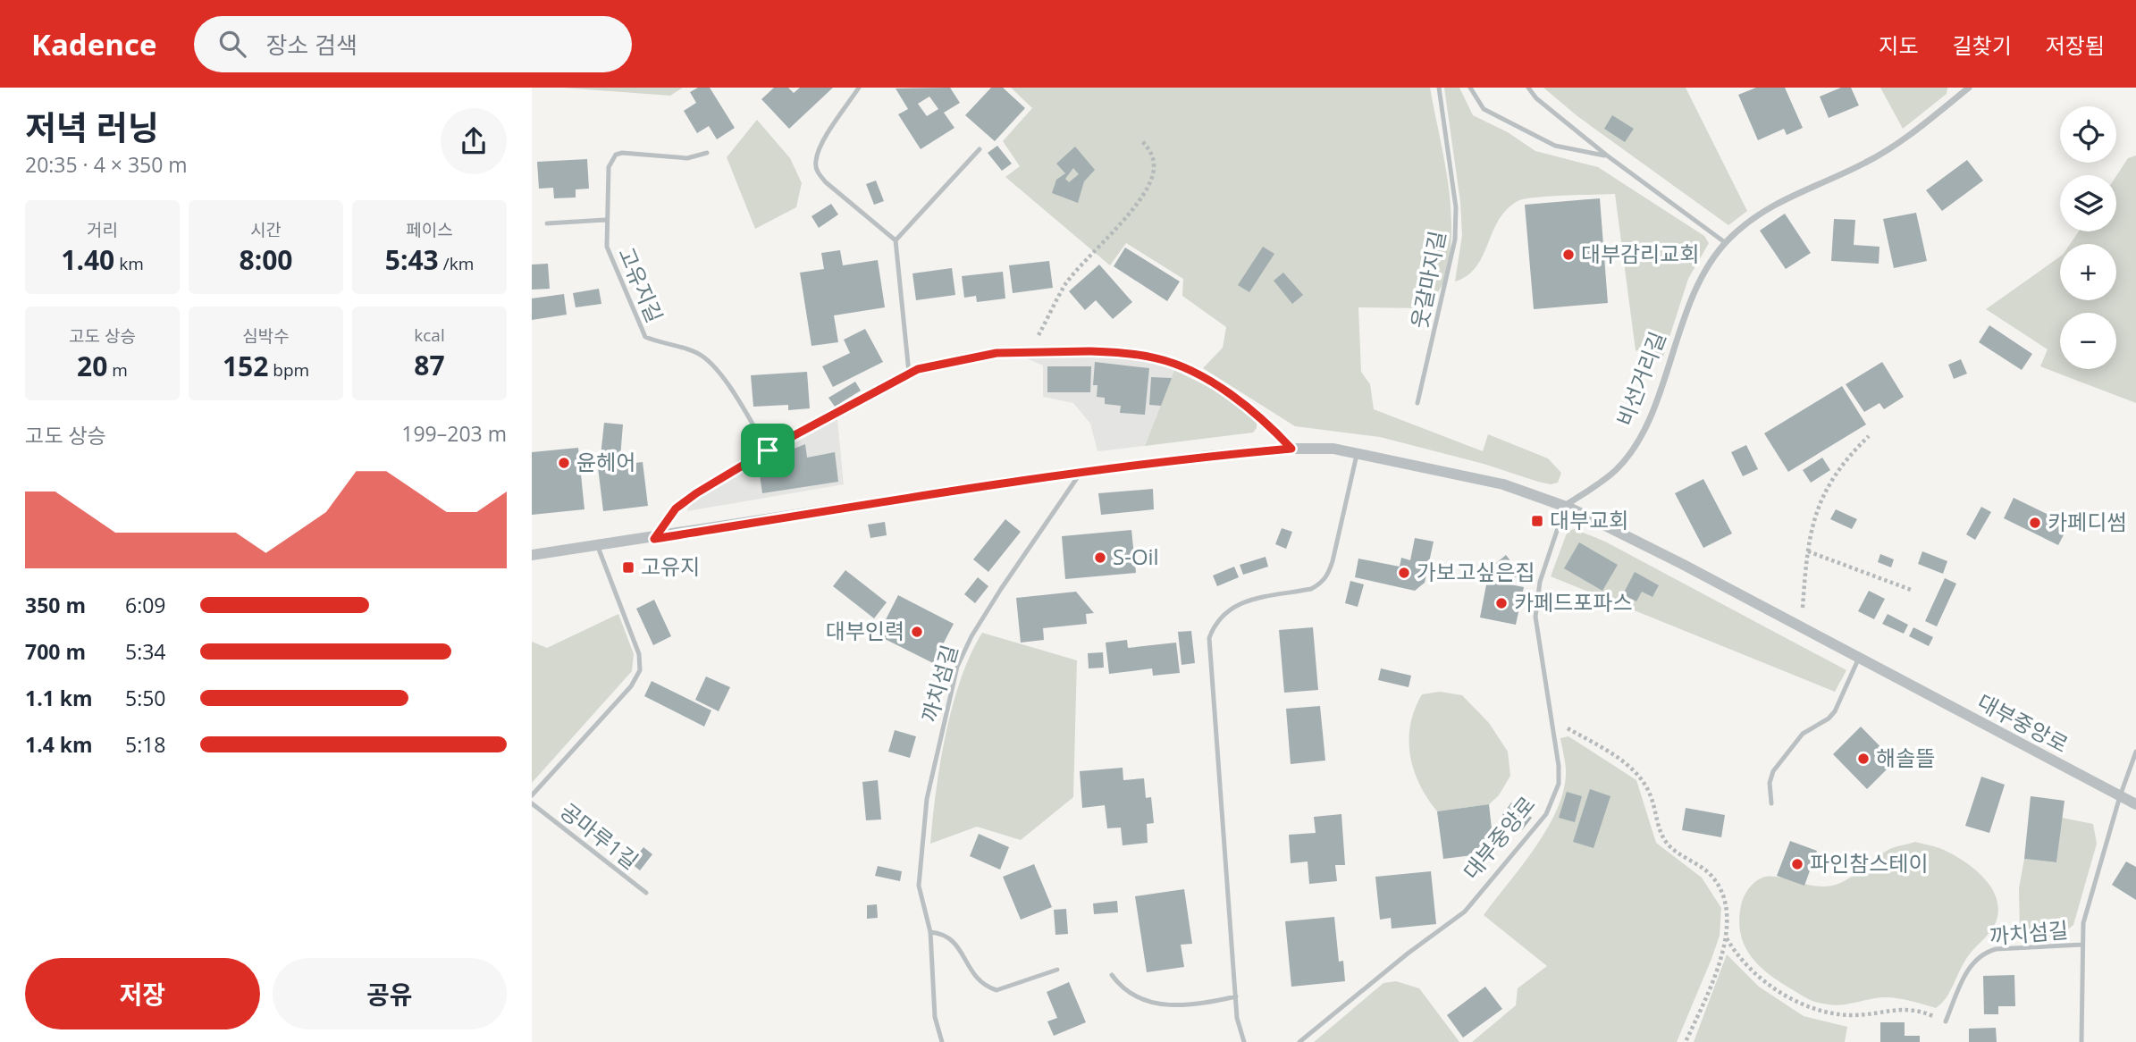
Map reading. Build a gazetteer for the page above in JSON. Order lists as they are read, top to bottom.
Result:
{
  "streets": {
    "street": ["비선거리길", "대부중앙로"],
    "lane": [
      "웃갈마지길",
      "고유지길",
      "까치섬길",
      "공마루1길"
    ]
  },
  "crossings": [
    ["비선거리길", "대부중앙로"],
    ["까치섬길", "대부중앙로"],
    ["대부중앙로", "공마루1길"]
  ],
  "places": {
    "other": [
      "대부감리교회",
      "윤헤어",
      "카페디썸",
      "S-Oil",
      "가보고싶은집",
      "카페드포파스",
      "대부인력",
      "해솔뜰",
      "파인참스테이"
    ],
    "transit": ["대부교회", "고유지"]
  },
  "page": {
    "header": "Kadence",
    "search": "장소 검색",
    "nav": ["지도", "길찾기", "저장됨"],
    "heading": ["저녁 러닝", "20:35 · 4 × 350 m"],
    "map_buttons": ["+", "−"],
    "stats": [
      ["거리", "1.40 km"],
      ["시간", "8:00"],
      ["페이스", "5:43 /km"],
      ["고도 상승", "20 m"],
      ["심박수", "152 bpm"],
      ["kcal", "87"]
    ],
    "chart": ["고도 상승", "199–203 m"],
    "list": [
      {
        "name": "350 m",
        "note": "6:09"
      },
      {
        "name": "700 m",
        "note": "5:34"
      },
      {
        "name": "1.1 km",
        "note": "5:50"
      },
      {
        "name": "1.4 km",
        "note": "5:18"
      }
    ],
    "buttons": ["저장", "공유"]
  }
}
